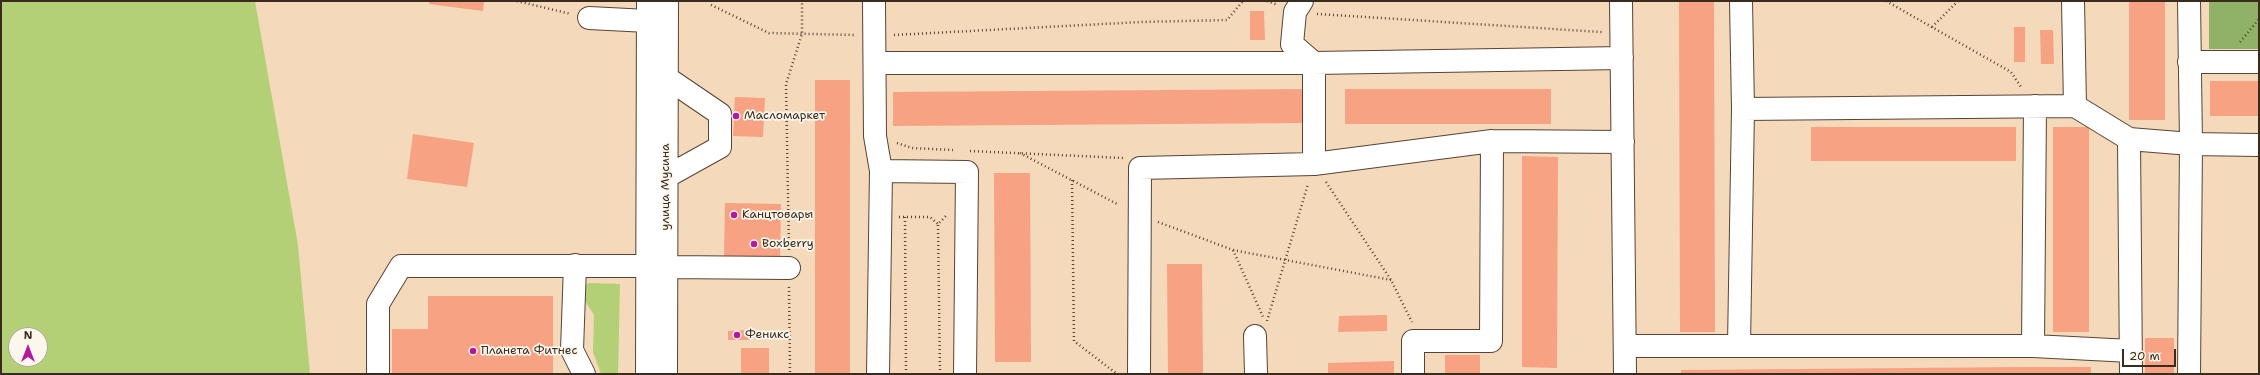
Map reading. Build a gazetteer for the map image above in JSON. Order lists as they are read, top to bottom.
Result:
{
  "streets": {
    "street": ["улица Мусина"]
  },
  "places": [
    "Масломаркет",
    "Канцтовары",
    "Boxberry",
    "Феникс",
    "Планета Фитнес"
  ],
  "scale_bar": "20 m",
  "north": "top"
}
